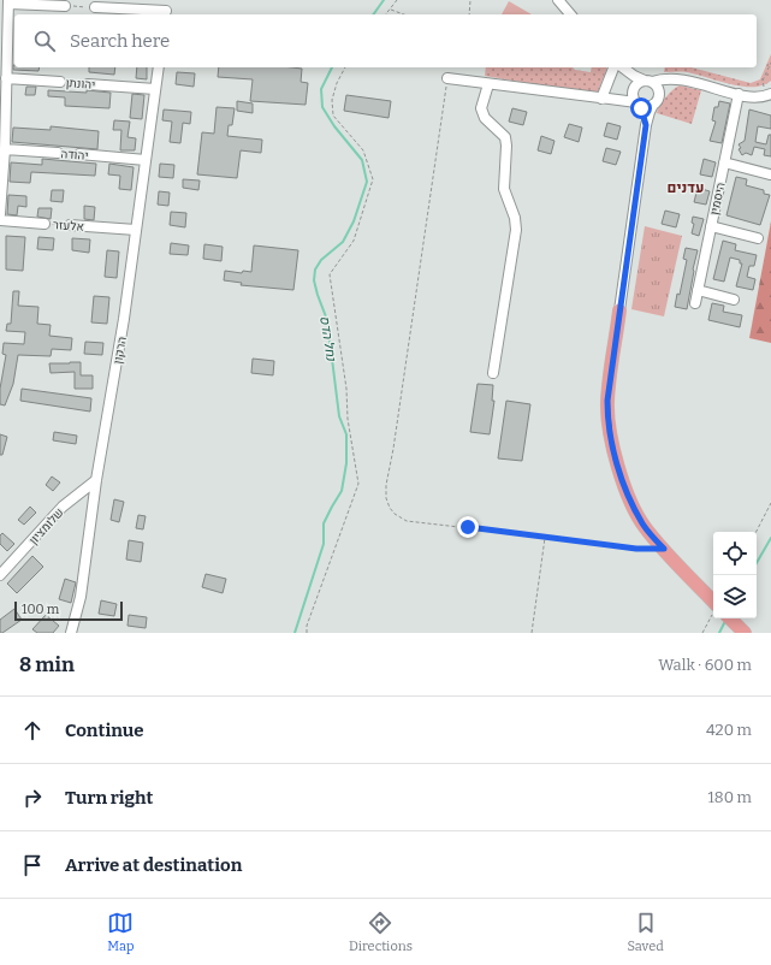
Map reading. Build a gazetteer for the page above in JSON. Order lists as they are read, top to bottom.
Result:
{
  "streets": {
    "street": [
      "יהונתן",
      "יהודה",
      "היסמין",
      "אלעזר",
      "הרקון",
      "שלומציון"
    ]
  },
  "crossings": [
    ["יהונתן", "הרקון"],
    ["יהודה", "הרקון"],
    ["אלעזר", "הרקון"],
    ["הרקון", "שלומציון"]
  ],
  "districts": ["עדנים"],
  "water": ["נחל הדס"],
  "scale_bar": "100 m",
  "page": {
    "search": "Search here",
    "scale": "100 m",
    "heading": ["8 min", "Walk · 600 m"],
    "list": [
      ["Continue", "420 m"],
      ["Turn right", "180 m"],
      "Arrive at destination"
    ],
    "nav": ["Map", "Directions", "Saved"]
  }
}
